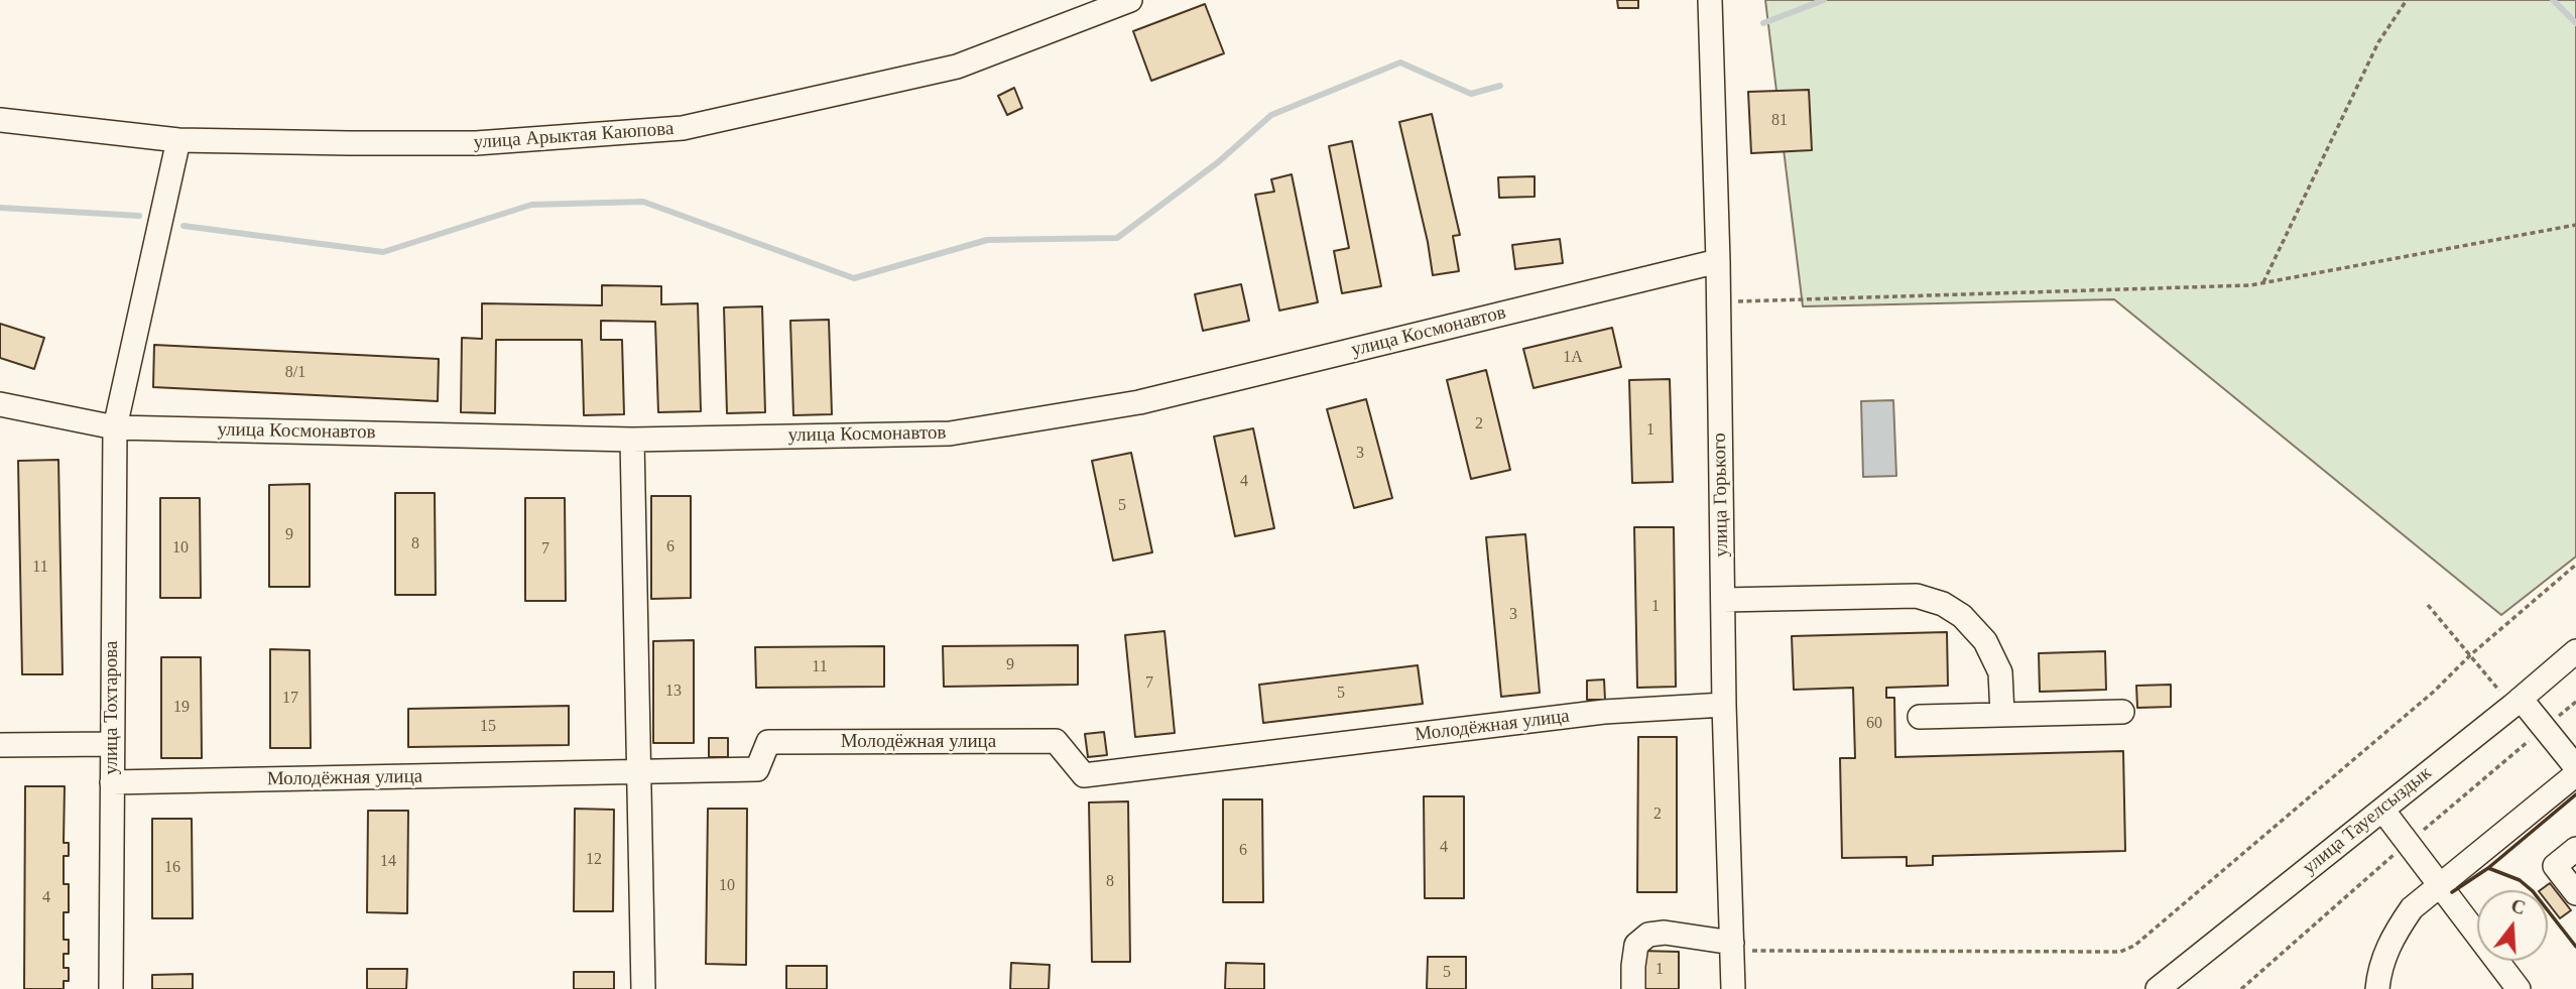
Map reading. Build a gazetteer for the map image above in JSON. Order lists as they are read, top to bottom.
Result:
{
  "streets": {
    "street": [
      "улица Арыктая Каюпова",
      "улица Космонавтов",
      "улица Горького",
      "улица Тохтарова",
      "Молодёжная улица",
      "улица Тауелсыздык"
    ]
  },
  "crossings": [
    ["улица Арыктая Каюпова", "улица Тохтарова"],
    ["улица Космонавтов", "улица Горького"],
    ["улица Космонавтов", "улица Тохтарова"],
    ["улица Горького", "Молодёжная улица"],
    ["улица Тохтарова", "Молодёжная улица"]
  ],
  "house_numbers": [
    "81",
    "1А",
    "8/1",
    "2",
    "1",
    "3",
    "4",
    "5",
    "9",
    "8",
    "6",
    "10",
    "7",
    "11",
    "1",
    "3",
    "9",
    "11",
    "7",
    "13",
    "5",
    "17",
    "19",
    "60",
    "15",
    "2",
    "4",
    "6",
    "12",
    "14",
    "16",
    "8",
    "10",
    "4",
    "1",
    "5"
  ],
  "north": "top"
}
